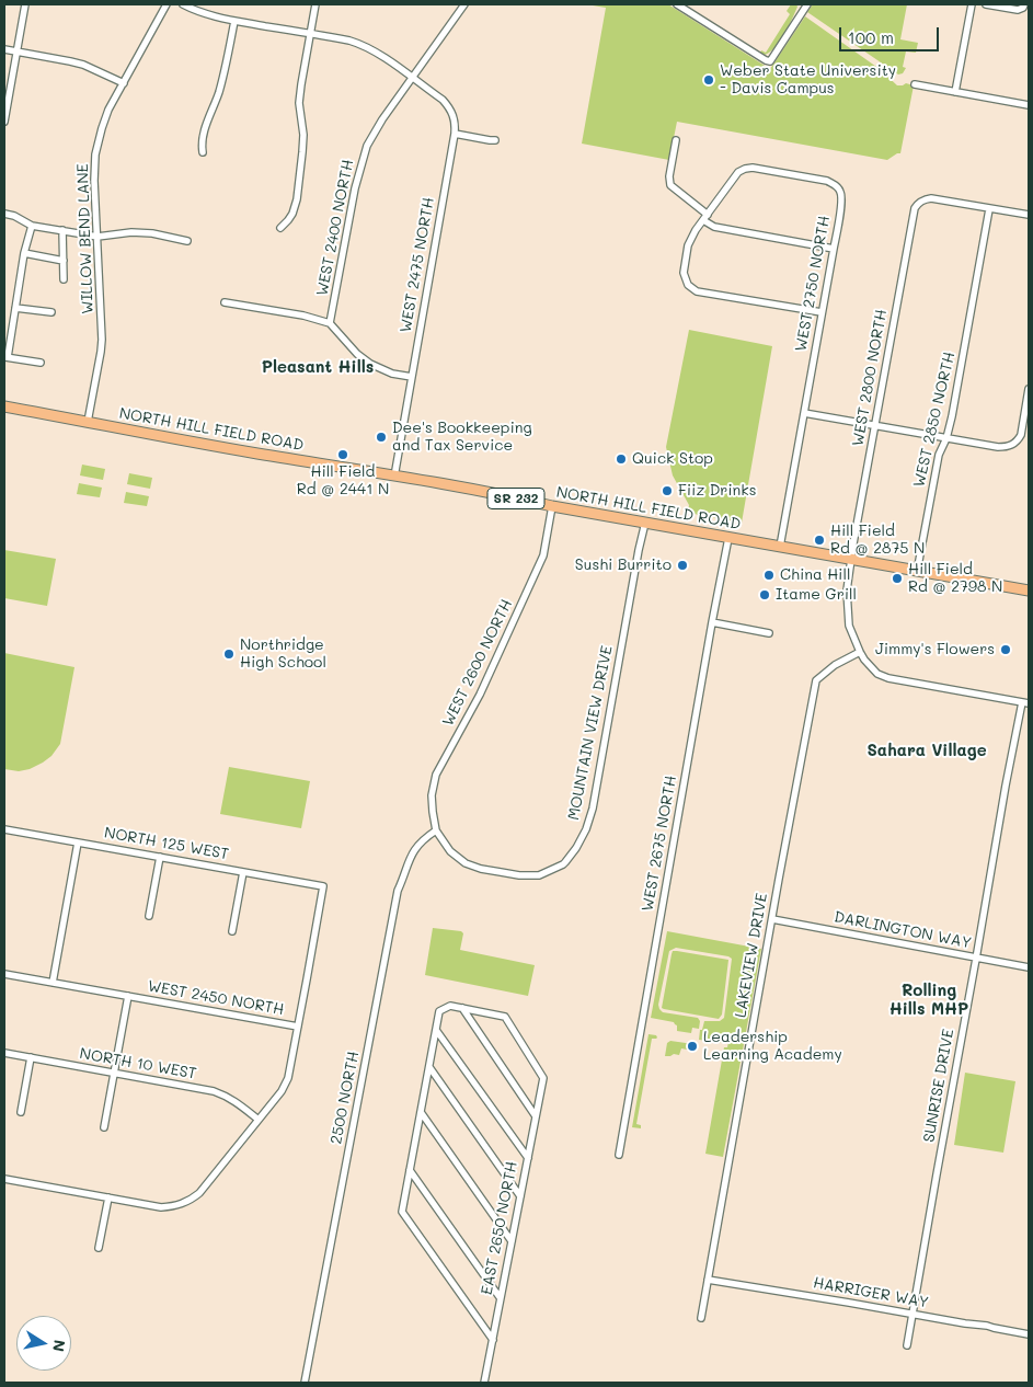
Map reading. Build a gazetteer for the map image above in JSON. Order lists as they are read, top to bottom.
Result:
{
  "streets": {
    "main road": ["NORTH HILL FIELD ROAD", "SR 232"],
    "street": [
      "WEST 2400 NORTH",
      "WILLOW BEND LANE",
      "WEST 2475 NORTH",
      "WEST 2750 NORTH",
      "WEST 2800 NORTH",
      "WEST 2850 NORTH",
      "WEST 2600 NORTH",
      "MOUNTAIN VIEW DRIVE",
      "NORTH 125 WEST",
      "WEST 2675 NORTH",
      "DARLINGTON WAY",
      "LAKEVIEW DRIVE",
      "WEST 2450 NORTH",
      "NORTH 10 WEST",
      "SUNRISE DRIVE",
      "2500 NORTH",
      "EAST 2650 NORTH",
      "HARRIGER WAY"
    ]
  },
  "crossings": [
    ["WEST 2400 NORTH", "WEST 2475 NORTH"],
    ["WILLOW BEND LANE", "NORTH HILL FIELD ROAD"],
    ["WEST 2475 NORTH", "NORTH HILL FIELD ROAD"],
    ["WEST 2750 NORTH", "NORTH HILL FIELD ROAD"],
    ["WEST 2800 NORTH", "WEST 2850 NORTH"],
    ["WEST 2800 NORTH", "NORTH HILL FIELD ROAD"],
    ["WEST 2800 NORTH", "LAKEVIEW DRIVE"],
    ["WEST 2800 NORTH", "SUNRISE DRIVE"],
    ["WEST 2850 NORTH", "NORTH HILL FIELD ROAD"],
    ["NORTH HILL FIELD ROAD", "WEST 2600 NORTH"],
    ["NORTH HILL FIELD ROAD", "MOUNTAIN VIEW DRIVE"],
    ["NORTH HILL FIELD ROAD", "WEST 2675 NORTH"],
    ["WEST 2600 NORTH", "MOUNTAIN VIEW DRIVE"],
    ["WEST 2600 NORTH", "2500 NORTH"],
    ["MOUNTAIN VIEW DRIVE", "2500 NORTH"],
    ["NORTH 125 WEST", "WEST 2450 NORTH"],
    ["DARLINGTON WAY", "LAKEVIEW DRIVE"],
    ["DARLINGTON WAY", "SUNRISE DRIVE"],
    ["LAKEVIEW DRIVE", "HARRIGER WAY"],
    ["WEST 2450 NORTH", "NORTH 10 WEST"],
    ["SUNRISE DRIVE", "HARRIGER WAY"]
  ],
  "districts": ["Pleasant Hills", "Sahara Village", "Rolling Hills MHP"],
  "places": [
    "Weber State University - Davis Campus",
    "Dee's Bookkeeping and Tax Service",
    "Hill Field Rd @ 2441 N",
    "Quick Stop",
    "Fiiz Drinks",
    "Hill Field Rd @ 2875 N",
    "Sushi Burrito",
    "China Hill",
    "Hill Field Rd @ 2798 N",
    "Itame Grill",
    "Jimmy's Flowers",
    "Northridge High School",
    "Leadership Learning Academy"
  ],
  "scale_bar": "100 m",
  "north": "right"
}
